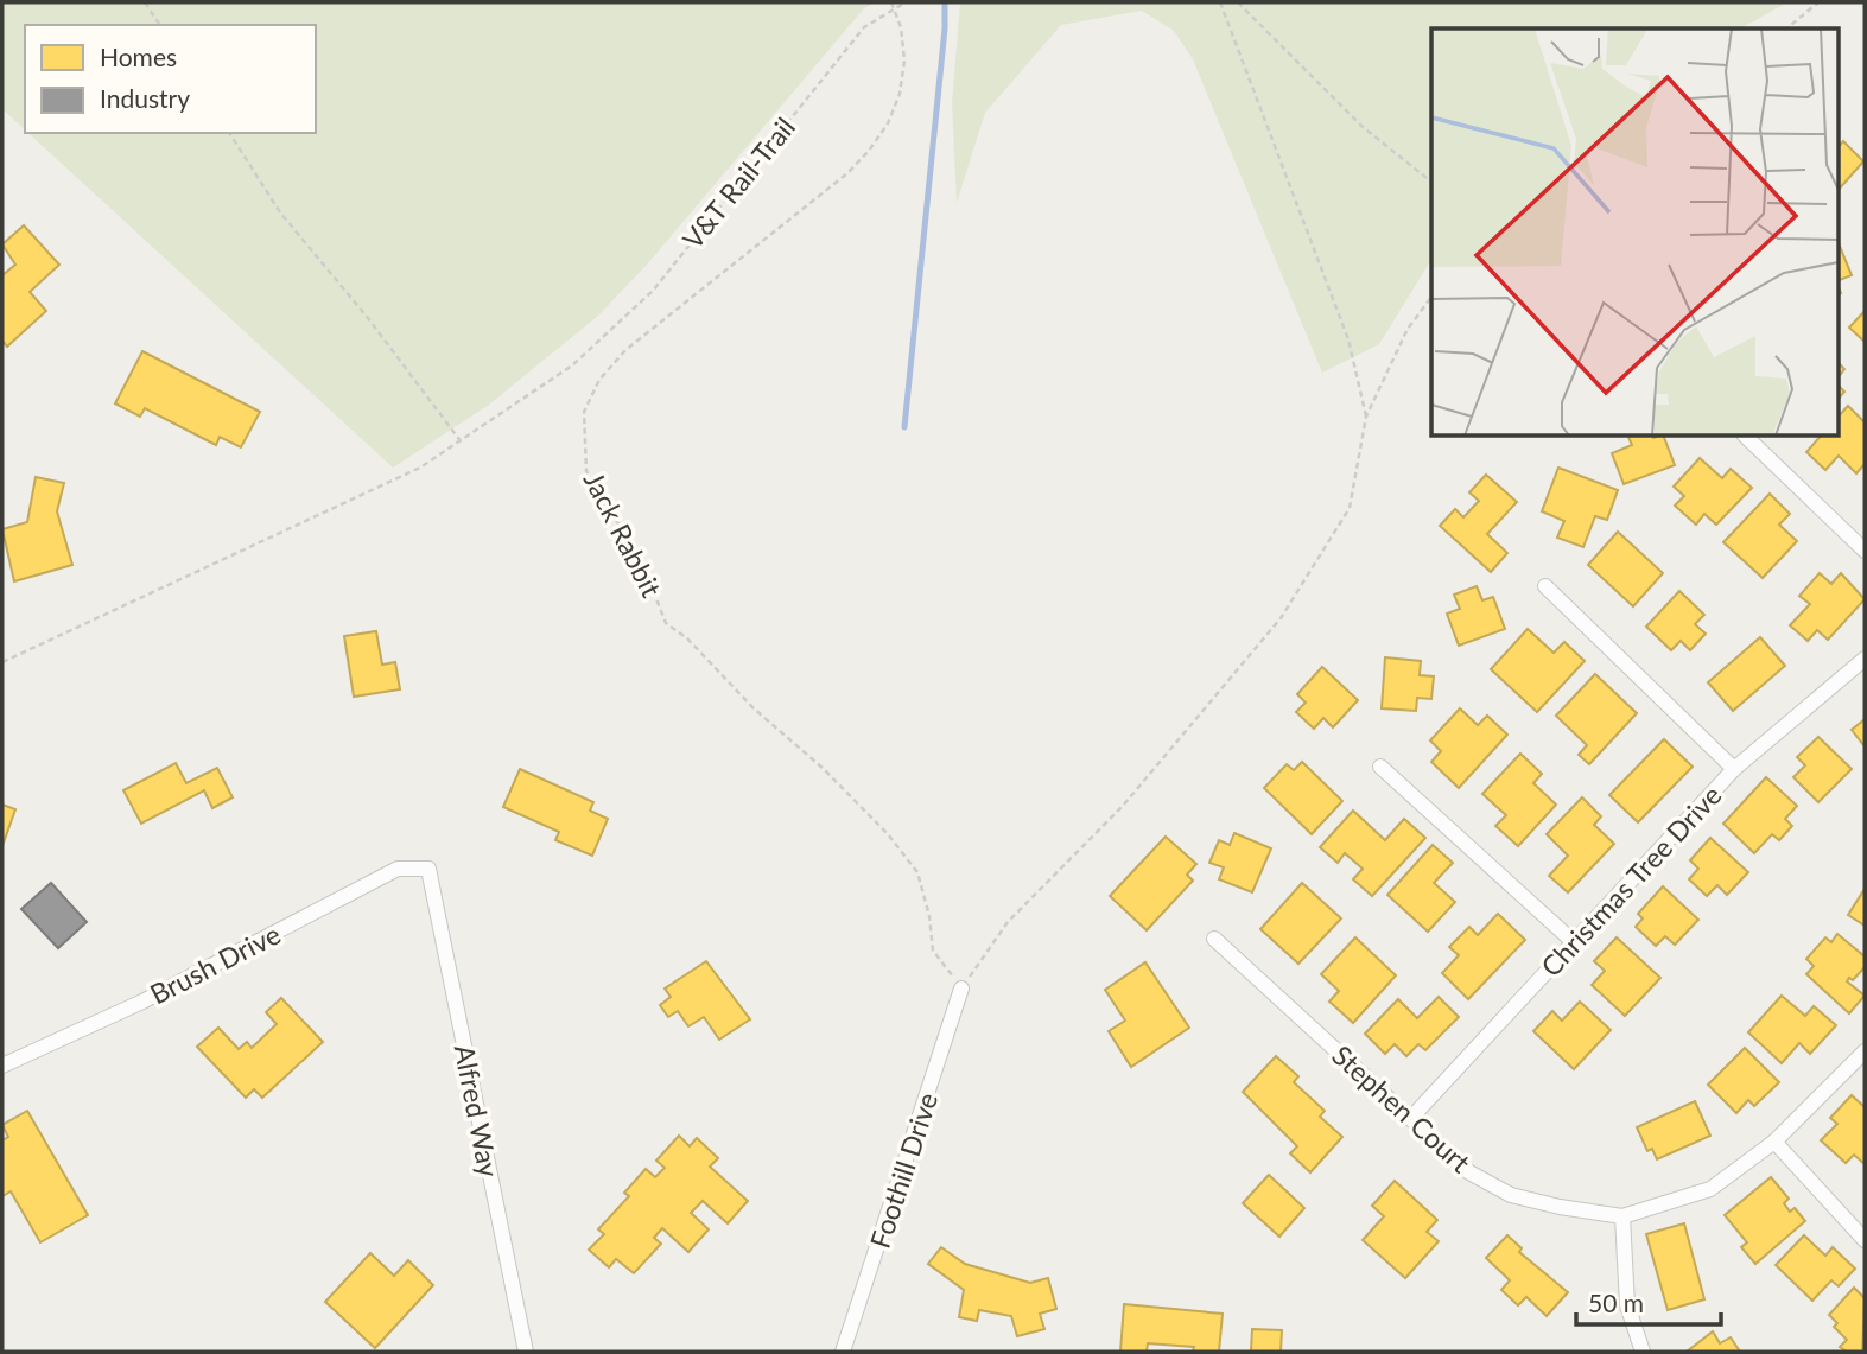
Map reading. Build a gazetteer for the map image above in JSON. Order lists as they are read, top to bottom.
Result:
{
  "streets": {
    "street": [
      "Christmas Tree Drive",
      "Brush Drive",
      "Stephen Court",
      "Alfred Way",
      "Foothill Drive"
    ],
    "path": ["V&T Rail-Trail", "Jack Rabbit"]
  },
  "crossings": [
    ["V&T Rail-Trail", "Jack Rabbit"],
    ["Jack Rabbit", "Foothill Drive"],
    ["Christmas Tree Drive", "Stephen Court"],
    ["Brush Drive", "Alfred Way"]
  ],
  "legend": ["Homes", "Industry"],
  "scale_bar": "50 m"
}
